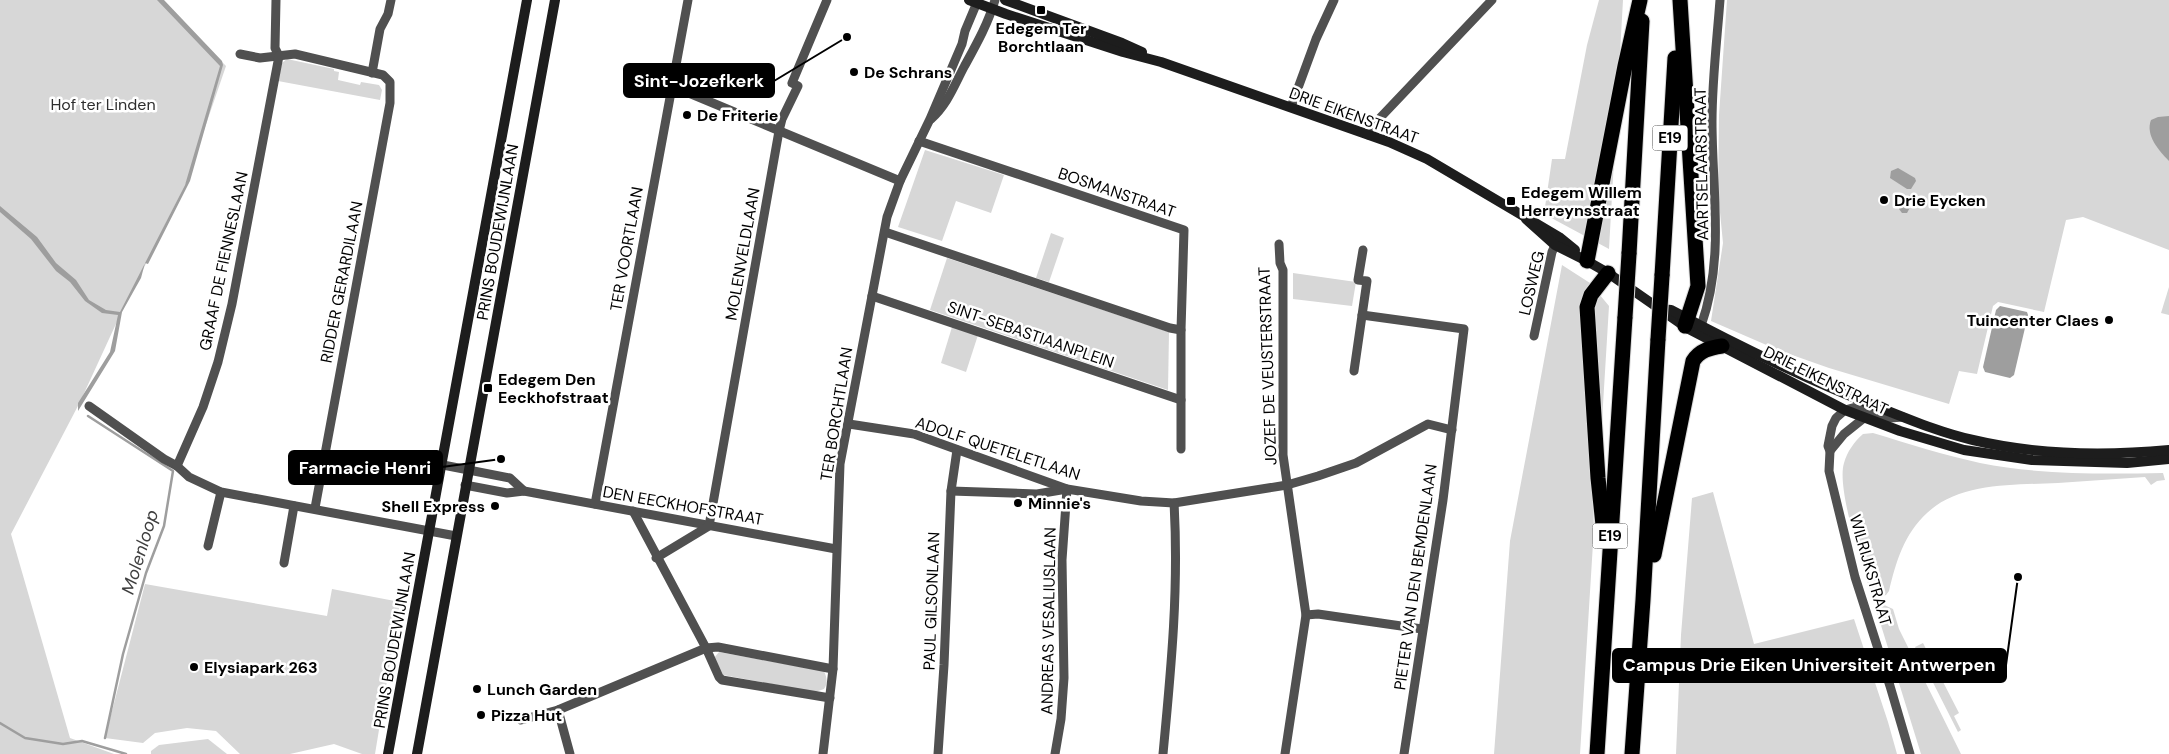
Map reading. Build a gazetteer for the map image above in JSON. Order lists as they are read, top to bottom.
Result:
{
  "streets": {
    "highway": ["E19"],
    "street": [
      "DRIE EIKENSTRAAT",
      "AARTSELAARSTRAAT",
      "BOSMANSTRAAT",
      "PRINS BOUDEWIJNLAAN",
      "TER VOORTLAAN",
      "MOLENVELDLAAN",
      "GRAAF DE FIENNESLAAN",
      "RIDDER GERARDILAAN",
      "LOSWEG",
      "SINT-SEBASTIAANPLEIN",
      "JOZEF DE VEUSTERSTRAAT",
      "TER BORCHTLAAN",
      "ADOLF QUETELETLAAN",
      "DEN EECKHOFSTRAAT",
      "WILRIJKSTRAAT",
      "PIETER VAN DEN BEMDENLAAN",
      "PAUL GILSONLAAN",
      "ANDREAS VESALIUSLAAN"
    ]
  },
  "crossings": [
    ["DRIE EIKENSTRAAT", "AARTSELAARSTRAAT"],
    ["DRIE EIKENSTRAAT", "LOSWEG"],
    ["DRIE EIKENSTRAAT", "TER BORCHTLAAN"],
    ["DRIE EIKENSTRAAT", "WILRIJKSTRAAT"],
    ["BOSMANSTRAAT", "SINT-SEBASTIAANPLEIN"],
    ["BOSMANSTRAAT", "TER BORCHTLAAN"],
    ["PRINS BOUDEWIJNLAAN", "DEN EECKHOFSTRAAT"],
    ["TER VOORTLAAN", "DEN EECKHOFSTRAAT"],
    ["MOLENVELDLAAN", "DEN EECKHOFSTRAAT"],
    ["SINT-SEBASTIAANPLEIN", "TER BORCHTLAAN"],
    ["JOZEF DE VEUSTERSTRAAT", "ADOLF QUETELETLAAN"],
    ["TER BORCHTLAAN", "ADOLF QUETELETLAAN"],
    ["TER BORCHTLAAN", "DEN EECKHOFSTRAAT"],
    ["ADOLF QUETELETLAAN", "PIETER VAN DEN BEMDENLAAN"],
    ["ADOLF QUETELETLAAN", "PAUL GILSONLAAN"],
    ["ADOLF QUETELETLAAN", "ANDREAS VESALIUSLAAN"]
  ],
  "water": ["Molenloop"],
  "parks": ["Hof ter Linden"],
  "places": {
    "transit": ["Edegem Ter Borchtlaan", "Edegem Willem Herreynsstraat", "Edegem Den Eeckhofstraat"],
    "other": [
      "Sint-Jozefkerk",
      "De Schrans",
      "De Friterie",
      "Drie Eycken",
      "Tuincenter Claes",
      "Farmacie Henri",
      "Minnie's",
      "Shell Express",
      "Campus Drie Eiken Universiteit Antwerpen",
      "Elysiapark 263",
      "Lunch Garden",
      "Pizza Hut"
    ]
  }
}
